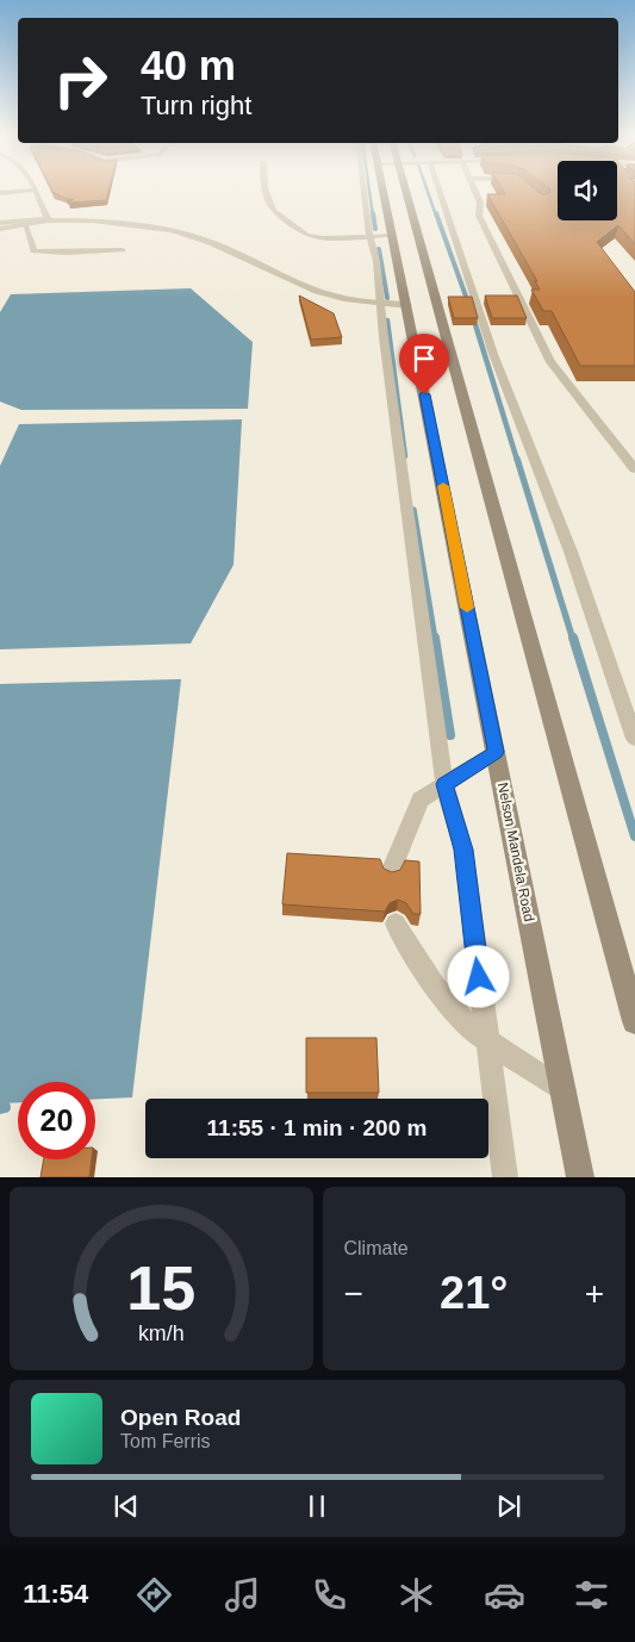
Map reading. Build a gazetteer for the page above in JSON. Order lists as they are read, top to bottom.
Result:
{
  "streets": {
    "main road": ["Nelson Mandela Road"]
  },
  "page": {
    "turn": ["40 m", "Turn right"],
    "limit": "20",
    "trip": "11:55 · 1 min · 200 m",
    "tile": "Climate",
    "heat": ["−", "21°", "+"],
    "song": ["Open Road", "Tom Ferris"],
    "tabs": "11:54",
    "gauge": ["15", "km/h"]
  }
}
